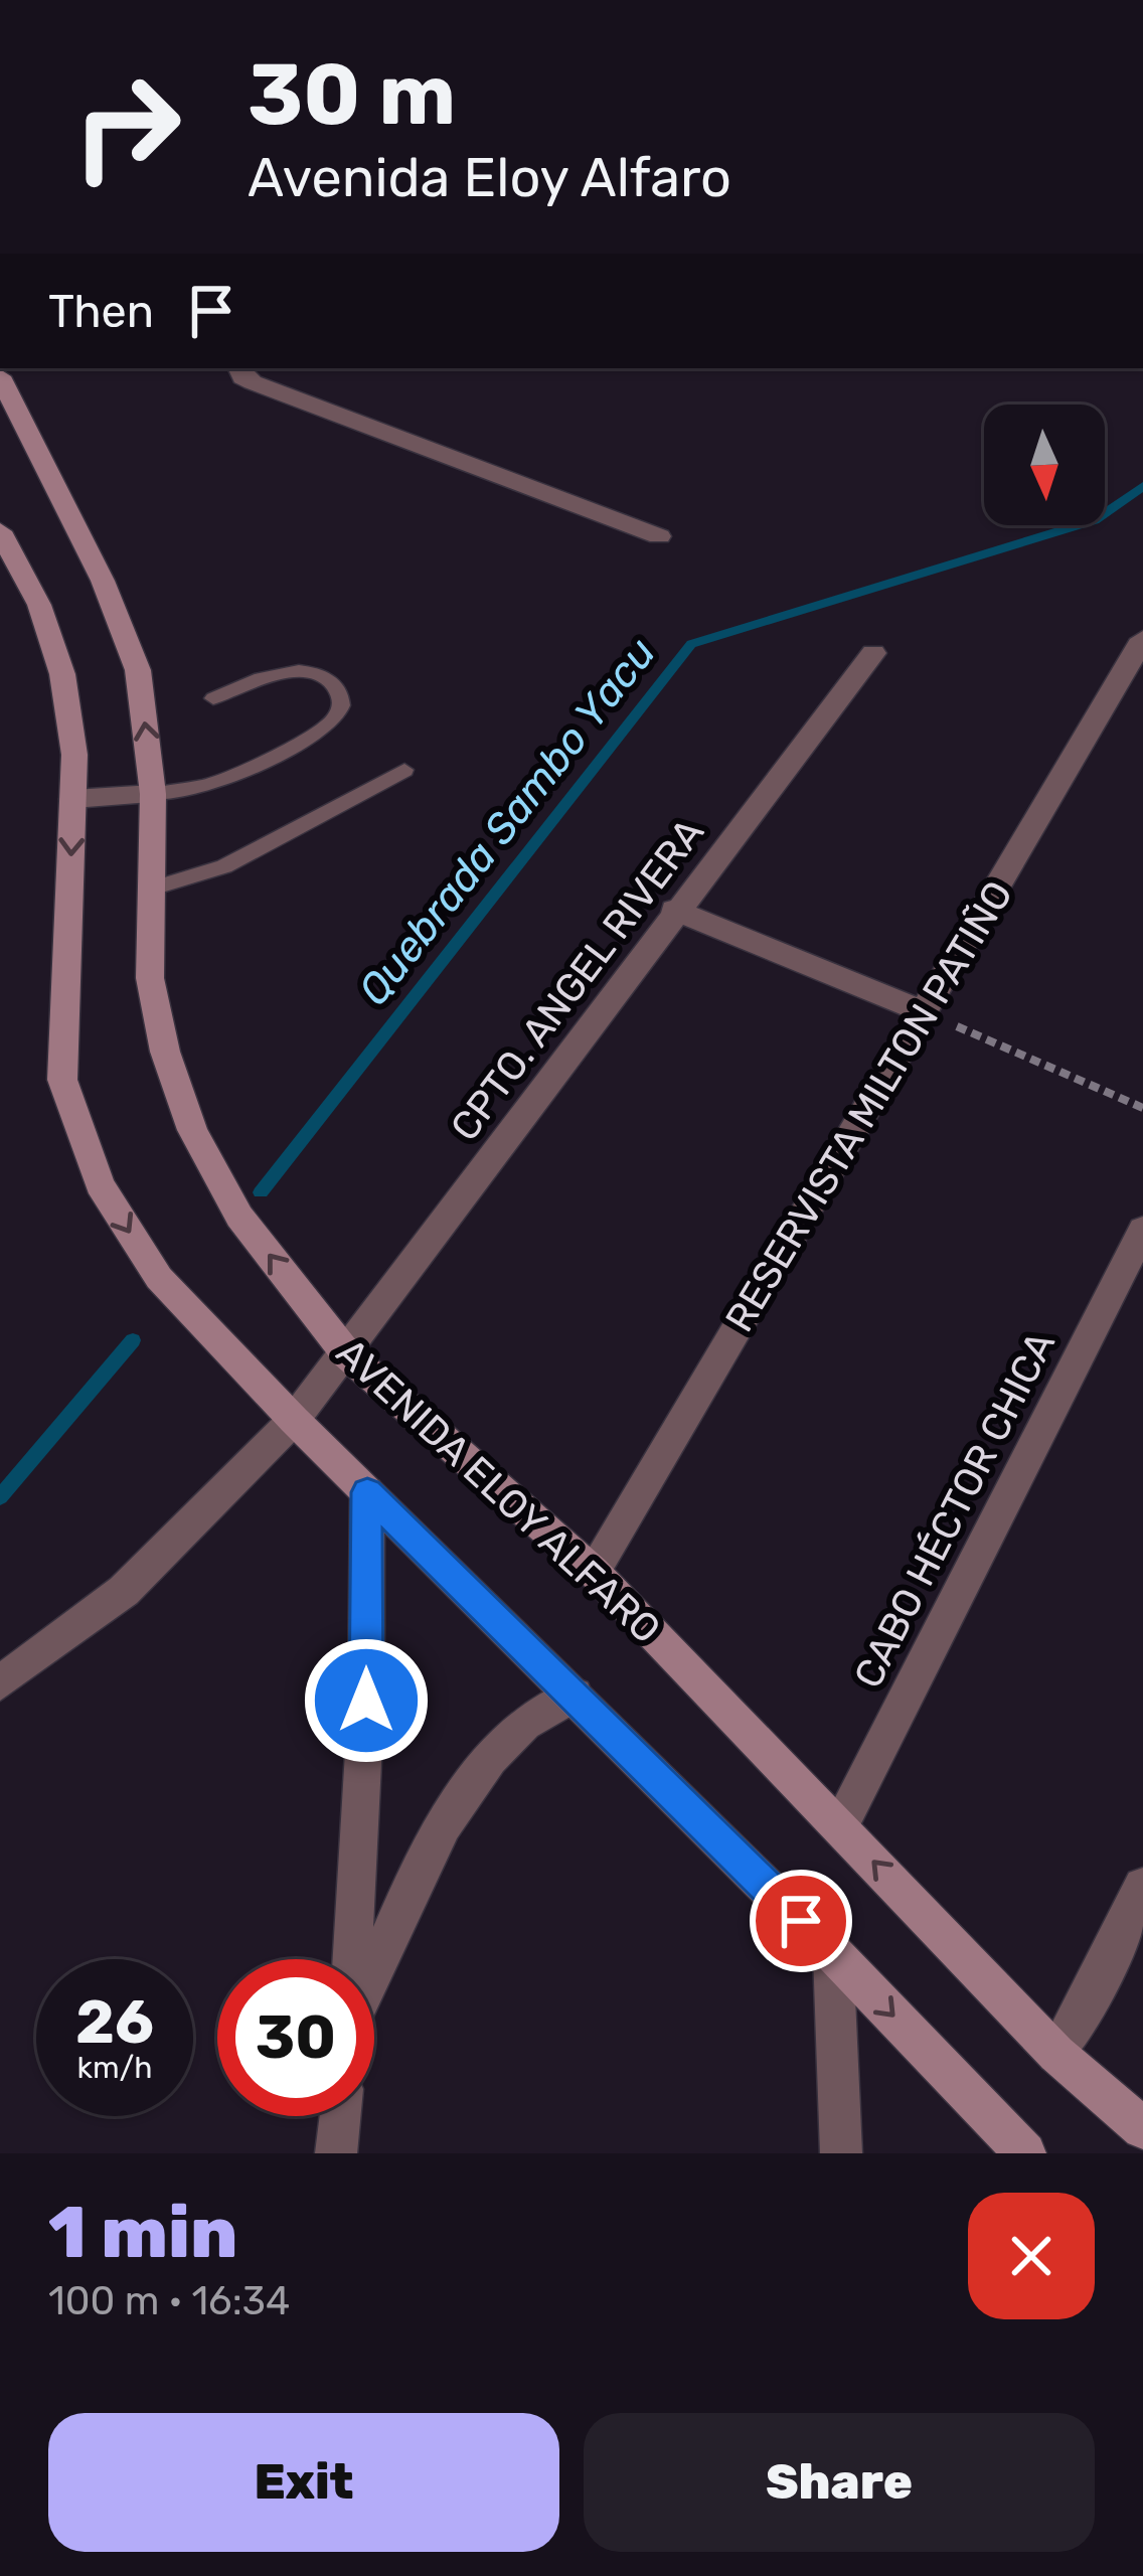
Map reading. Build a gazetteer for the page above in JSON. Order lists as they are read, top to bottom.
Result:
{
  "streets": {
    "street": [
      "CPTO. ANGEL RIVERA",
      "RESERVISTA MILTON PATIÑO",
      "AVENIDA ELOY ALFARO",
      "CABO HÉCTOR CHICA"
    ]
  },
  "crossings": [
    ["CPTO. ANGEL RIVERA", "AVENIDA ELOY ALFARO"],
    ["RESERVISTA MILTON PATIÑO", "AVENIDA ELOY ALFARO"],
    ["AVENIDA ELOY ALFARO", "CABO HÉCTOR CHICA"]
  ],
  "water": ["Quebrada Sambo Yacu"],
  "north": "bottom",
  "page": {
    "turn": ["30 m", "Avenida Eloy Alfaro"],
    "then": "Then",
    "speed": "26 km/h",
    "limit": "30",
    "heading": ["1 min", "100 m · 16:34"],
    "buttons": ["Exit", "Share"]
  }
}
